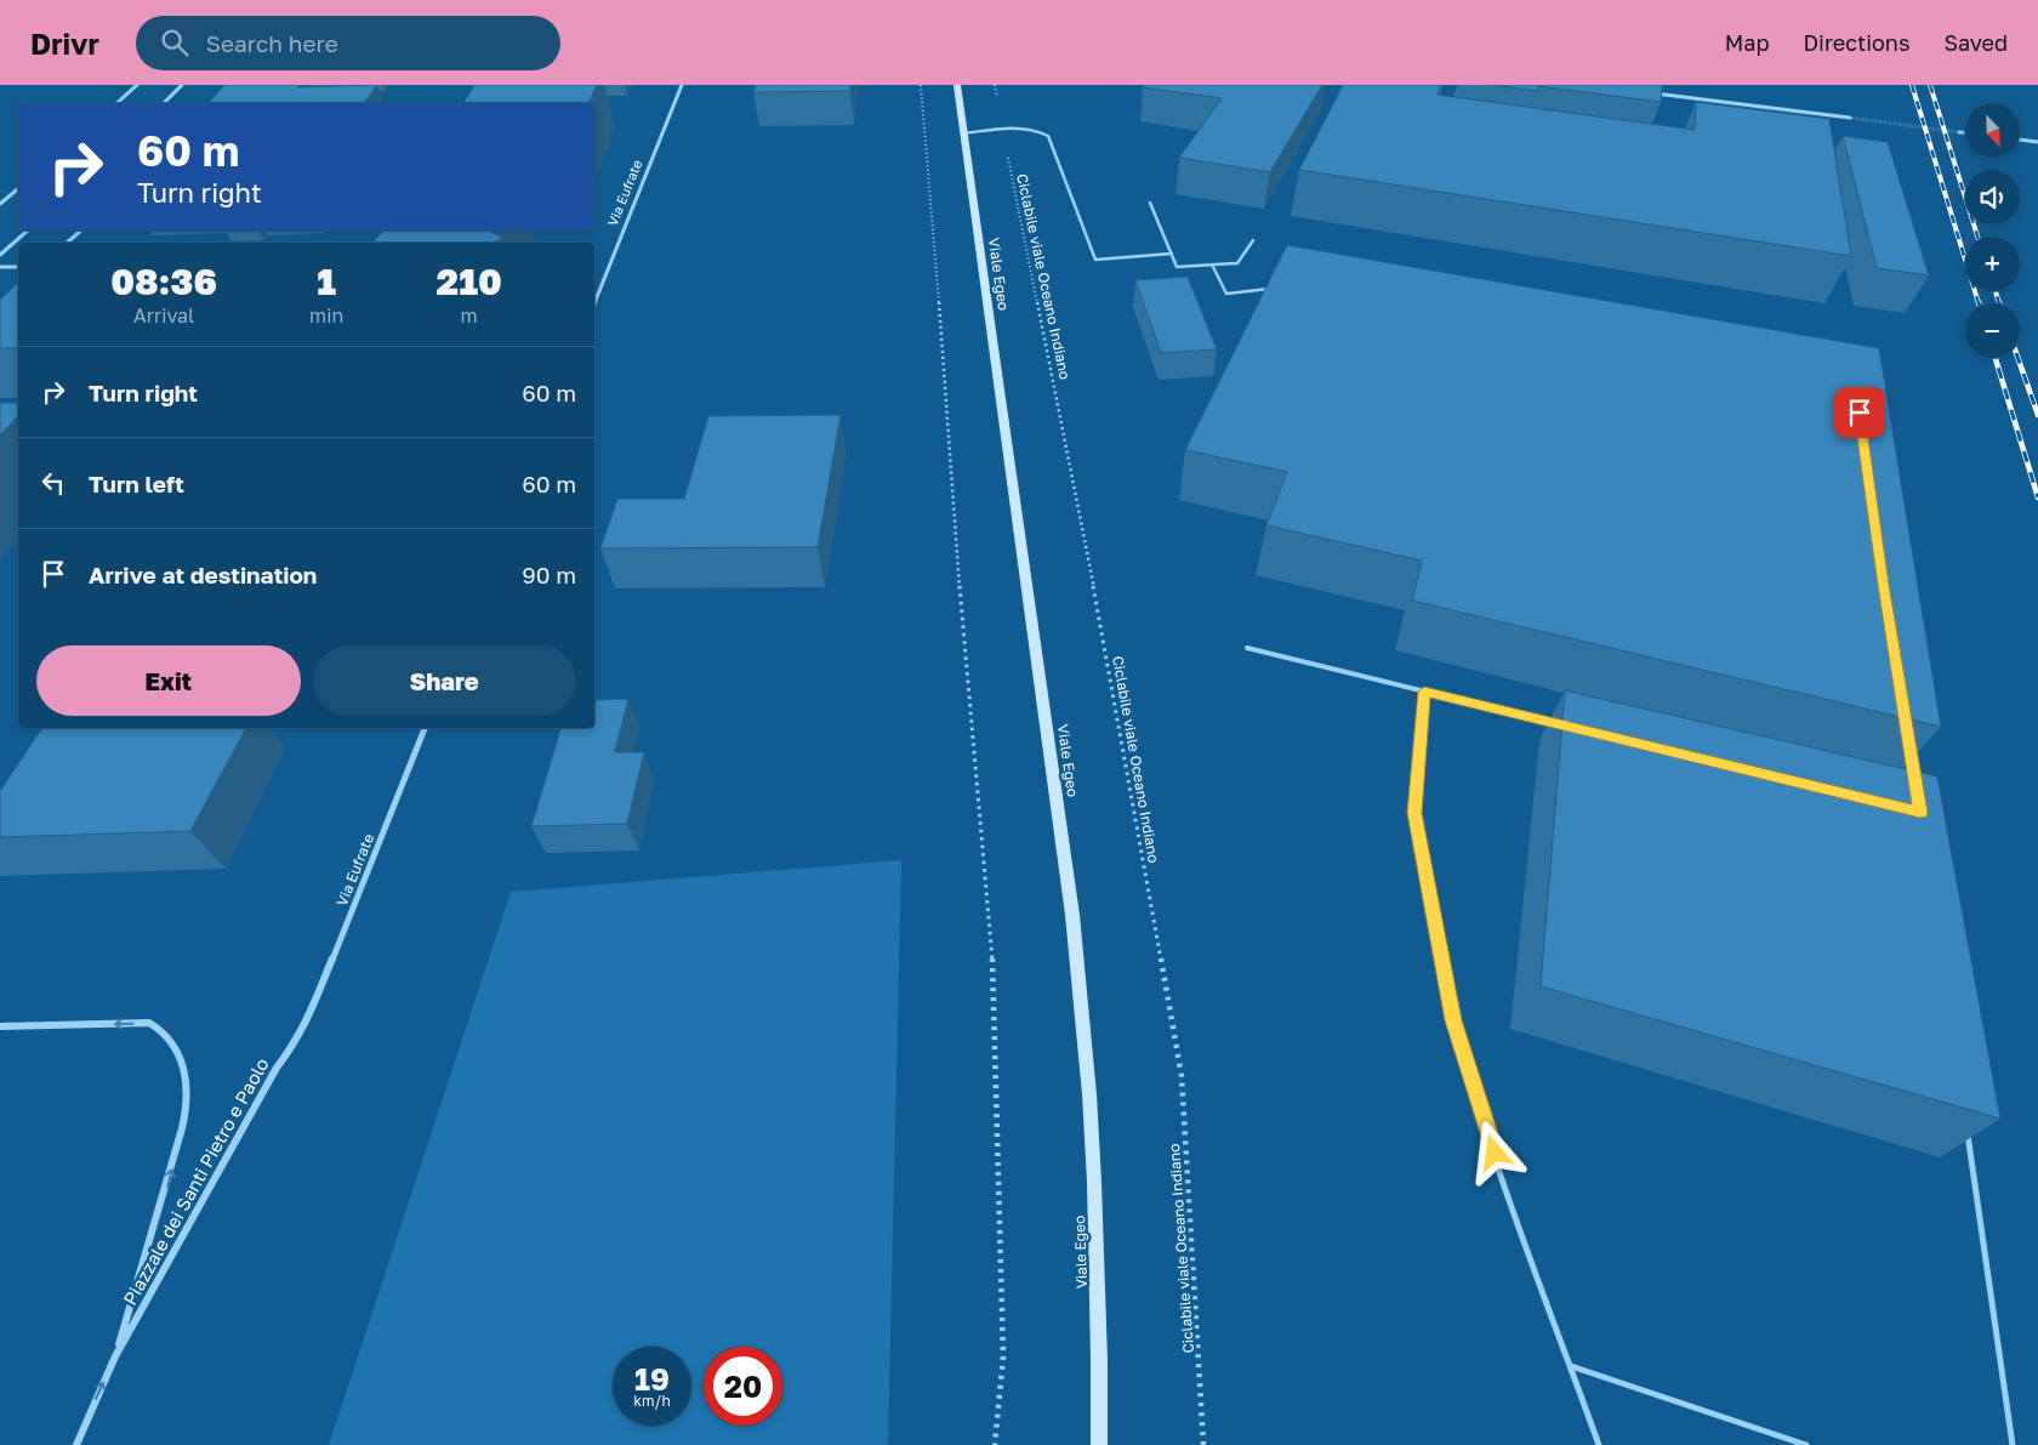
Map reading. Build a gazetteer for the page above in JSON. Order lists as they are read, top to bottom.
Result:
{
  "streets": {
    "main road": ["Viale Egeo"],
    "street": ["Via Eufrate", "Piazzale dei Santi Pietro e Paolo"],
    "path": ["Ciclabile viale Oceano Indiano"]
  },
  "crossings": [
    ["Via Eufrate", "Piazzale dei Santi Pietro e Paolo"]
  ],
  "north": "bottom right",
  "page": {
    "header": "Drivr",
    "search": "Search here",
    "nav": ["Map", "Directions", "Saved"],
    "map_buttons": ["+", "−"],
    "turn": ["60 m", "Turn right"],
    "eta": [
      "08:36",
      "Arrival",
      "1",
      "min",
      "210",
      "m"
    ],
    "list": [
      {
        "name": "Turn right",
        "value": "60 m"
      },
      {
        "name": "Turn left",
        "value": "60 m"
      },
      {
        "name": "Arrive at destination",
        "value": "90 m"
      }
    ],
    "buttons": ["Exit", "Share"],
    "speed": "19 km/h",
    "limit": "20"
  }
}
